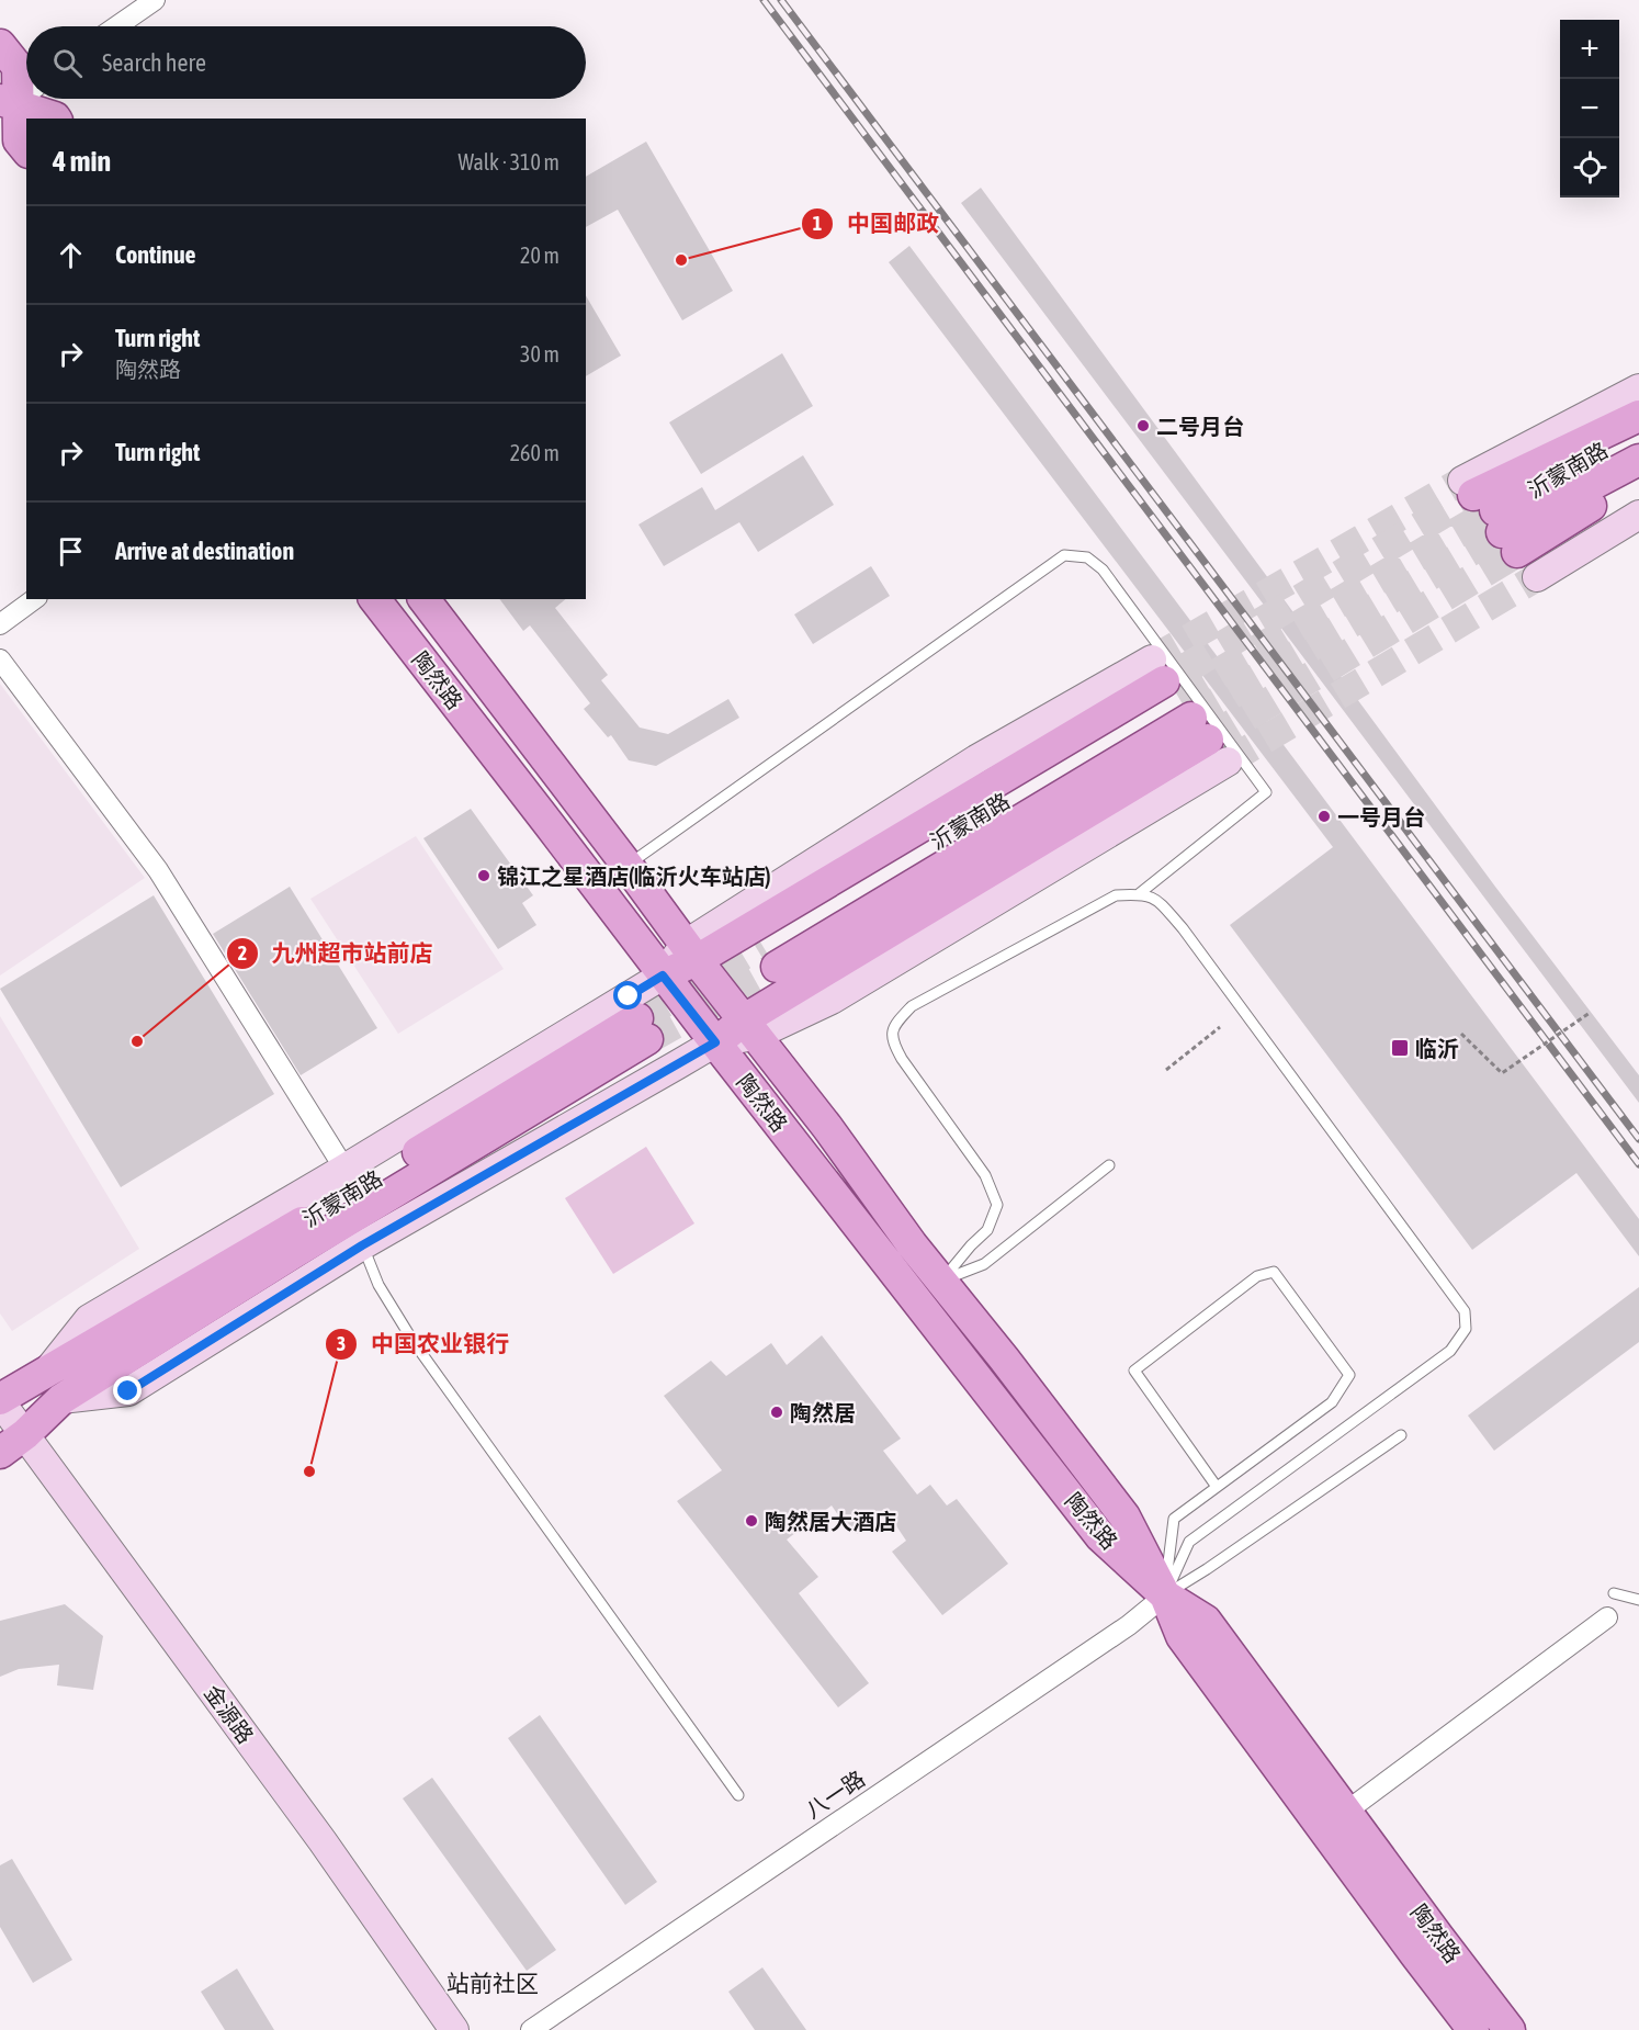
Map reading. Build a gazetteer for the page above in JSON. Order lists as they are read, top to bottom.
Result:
{
  "streets": {
    "main road": ["沂蒙南路", "陶然路"],
    "street": ["金源路", "八一路"]
  },
  "crossings": [
    ["陶然路", "八一路"]
  ],
  "districts": ["站前社区"],
  "places": {
    "other": [
      "中国邮政",
      "二号月台",
      "一号月台",
      "锦江之星酒店(临沂火车站店)",
      "九州超市站前店",
      "陶然居",
      "中国农业银行",
      "陶然居大酒店"
    ],
    "transit": ["临沂"]
  },
  "page": {
    "map_buttons": ["+", "−"],
    "search": "Search here",
    "heading": ["4 min", "Walk · 310 m"],
    "list": [
      ["Continue", "20 m"],
      ["Turn right", "陶然路", "30 m"],
      ["Turn right", "260 m"],
      "Arrive at destination"
    ]
  }
}
